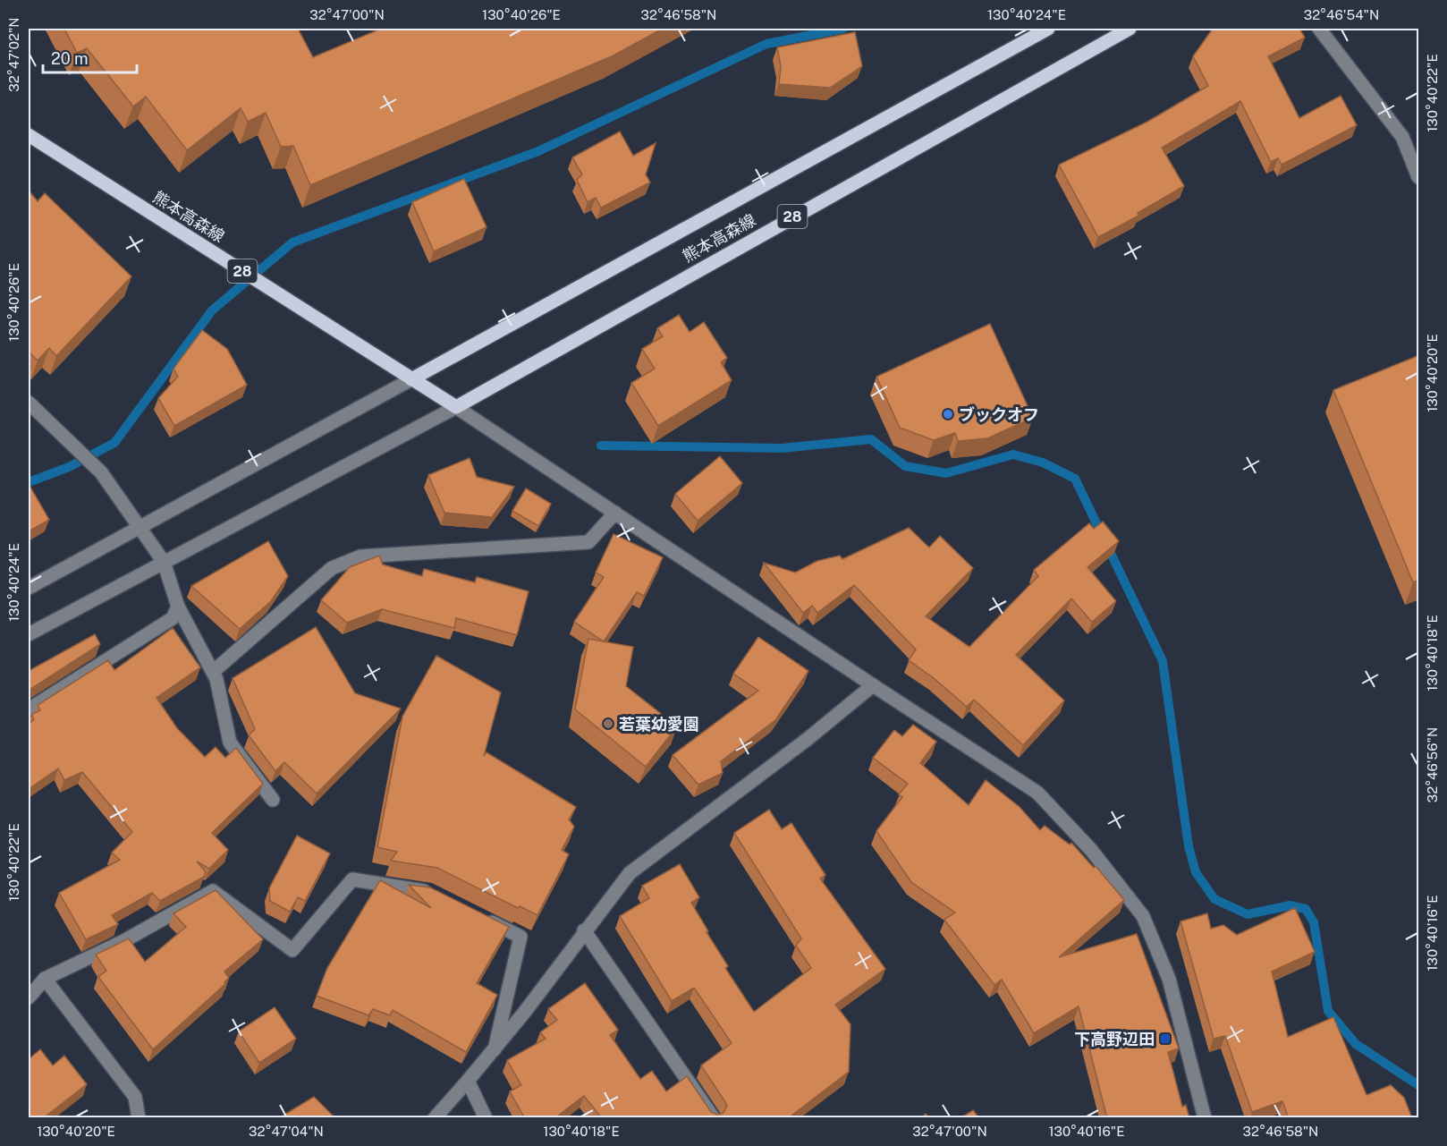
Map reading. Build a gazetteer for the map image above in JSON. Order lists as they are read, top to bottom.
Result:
{
  "streets": {
    "main road": ["熊本高森線", "28"]
  },
  "places": {
    "other": ["ブックオフ", "若葉幼愛園"],
    "transit": ["下高野辺田"]
  },
  "scale_bar": "20 m",
  "coordinates": [
    "32°47'00\"N",
    "130°40'26\"E",
    "32°46'58\"N",
    "130°40'24\"E",
    "32°46'54\"N",
    "32°47'02\"N",
    "130°40'22\"E",
    "130°40'20\"E",
    "130°40'18\"E",
    "32°46'56\"N",
    "130°40'16\"E",
    "32°47'04\"N"
  ]
}
